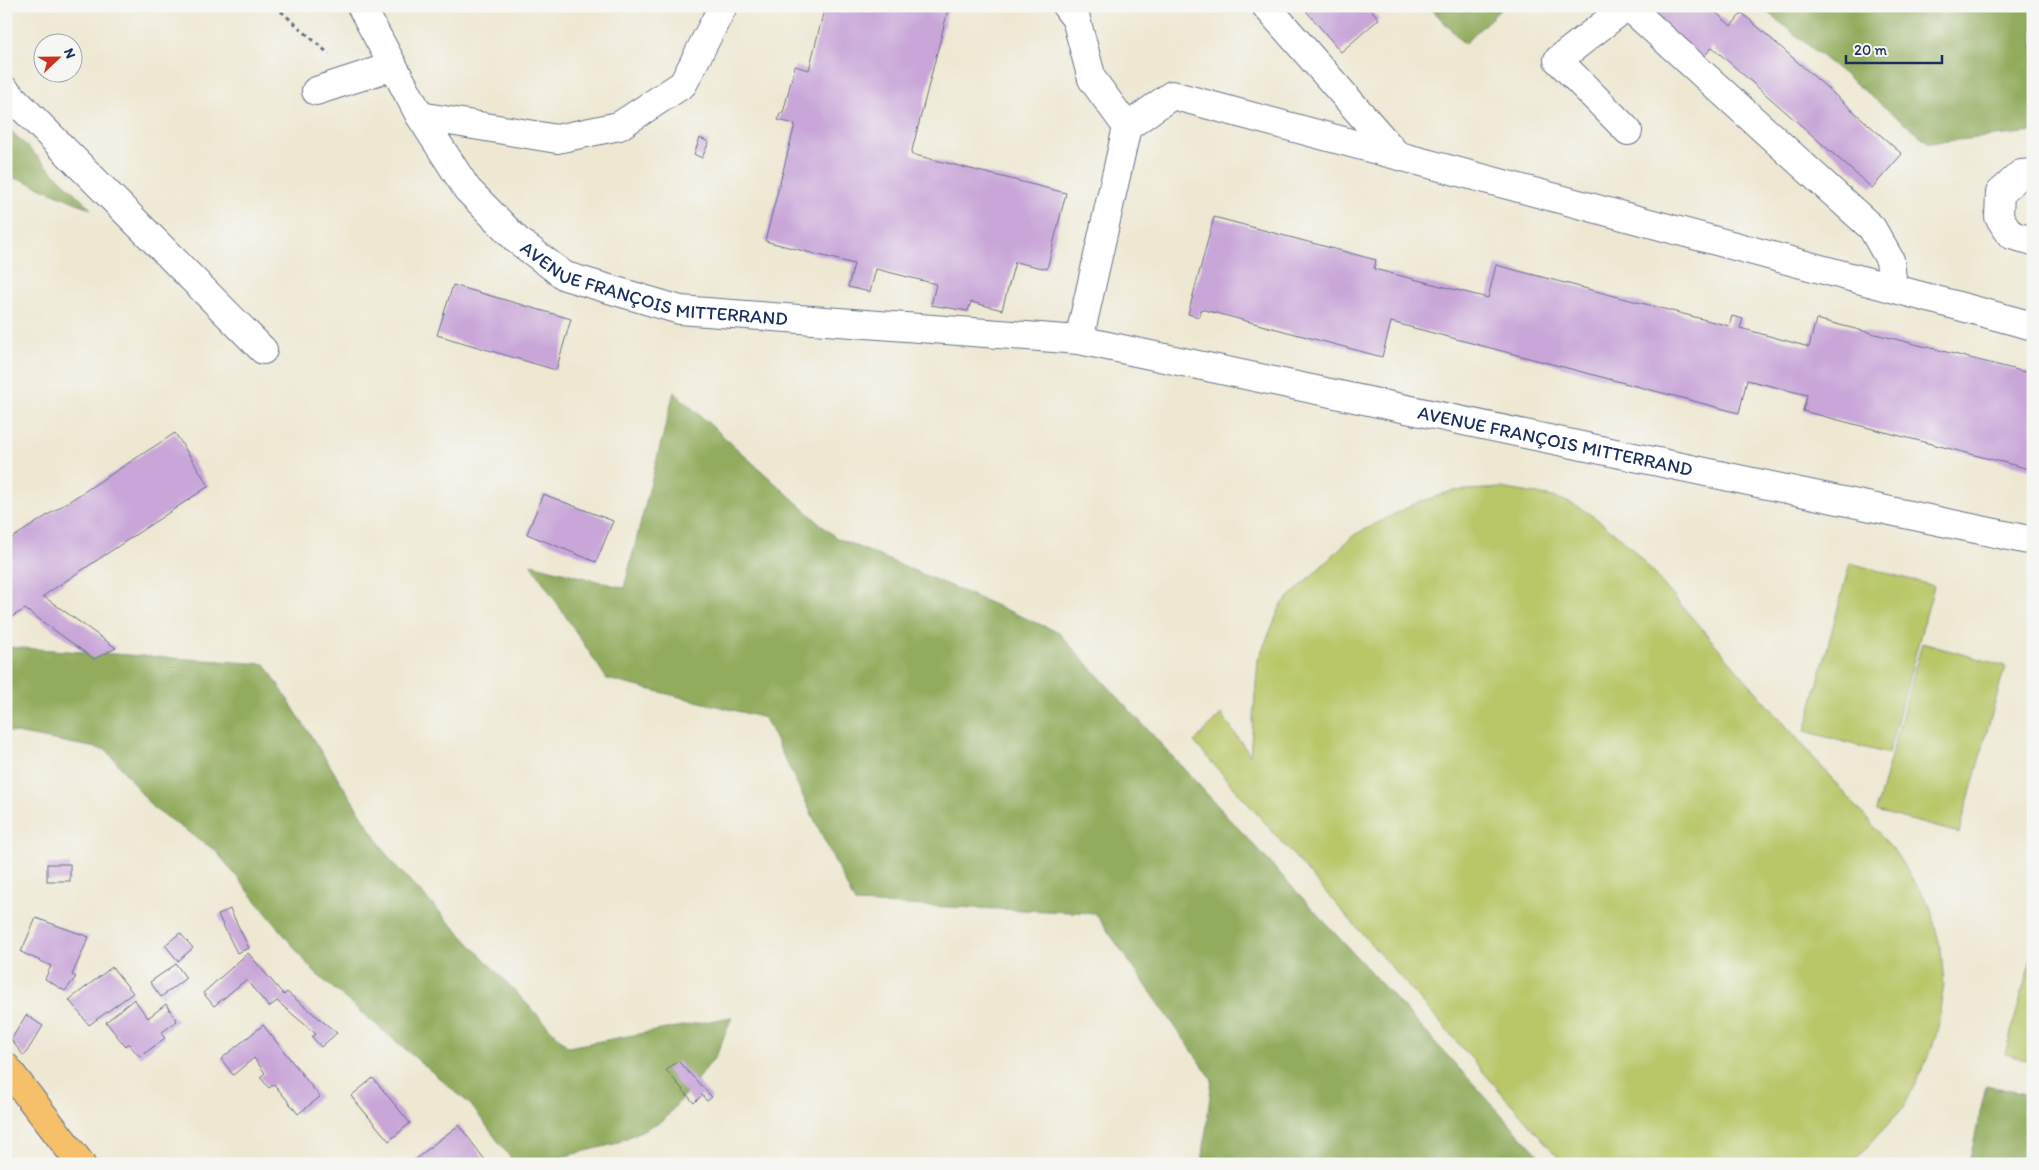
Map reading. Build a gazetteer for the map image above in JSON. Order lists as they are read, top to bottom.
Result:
{
  "streets": {
    "street": ["AVENUE FRANÇOIS MITTERRAND"]
  },
  "scale_bar": "20 m",
  "north": "right"
}
